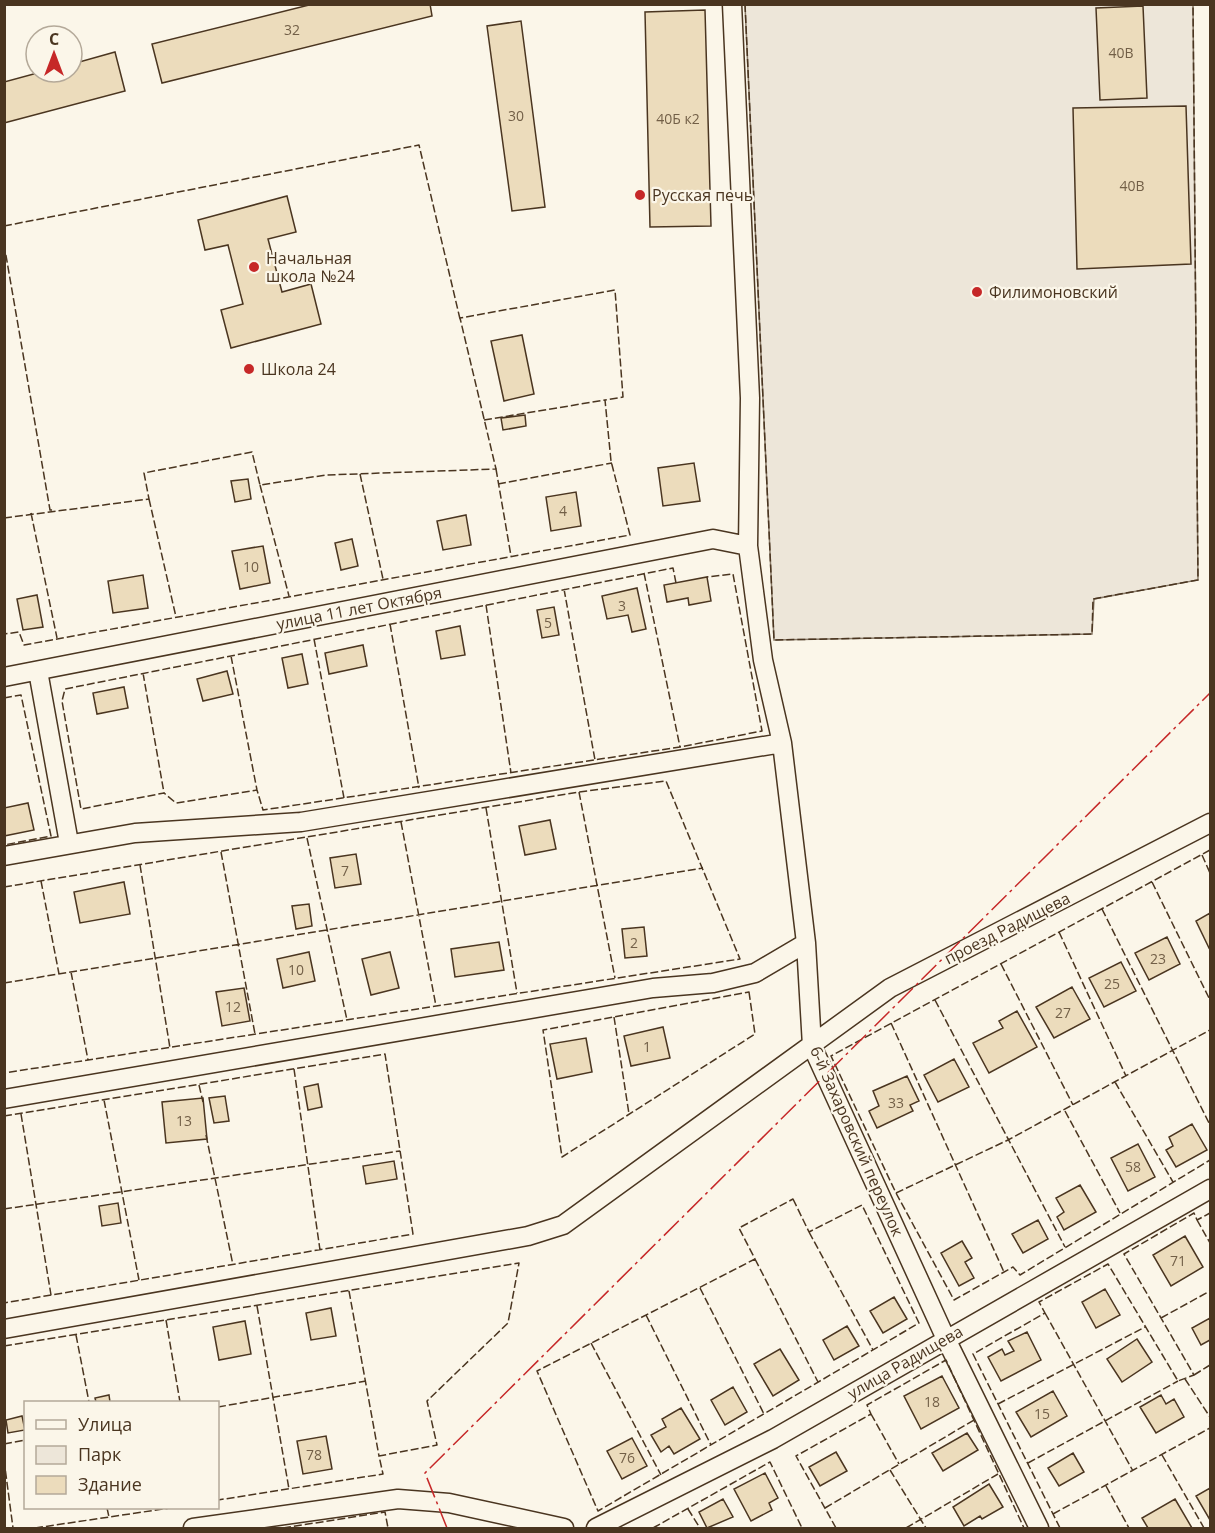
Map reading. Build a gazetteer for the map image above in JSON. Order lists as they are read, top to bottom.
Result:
{
  "streets": {
    "street": [
      "улица 11 лет Октября",
      "проезд Радищева",
      "6-й Захаровский переулок",
      "улица Радищева"
    ]
  },
  "crossings": [
    ["улица 11 лет Октября", "6-й Захаровский переулок"],
    ["проезд Радищева", "6-й Захаровский переулок"],
    ["6-й Захаровский переулок", "улица Радищева"]
  ],
  "places": [
    "Русская печь",
    "Начальная школа №24",
    "Филимоновский",
    "Школа 24"
  ],
  "house_numbers": [
    "32",
    "40В",
    "30",
    "40Б к2",
    "40В",
    "4",
    "10",
    "3",
    "5",
    "7",
    "2",
    "23",
    "10",
    "25",
    "12",
    "27",
    "1",
    "33",
    "13",
    "58",
    "71",
    "18",
    "15",
    "78",
    "76"
  ],
  "legend": ["Улица", "Парк", "Здание"],
  "north": "top"
}
